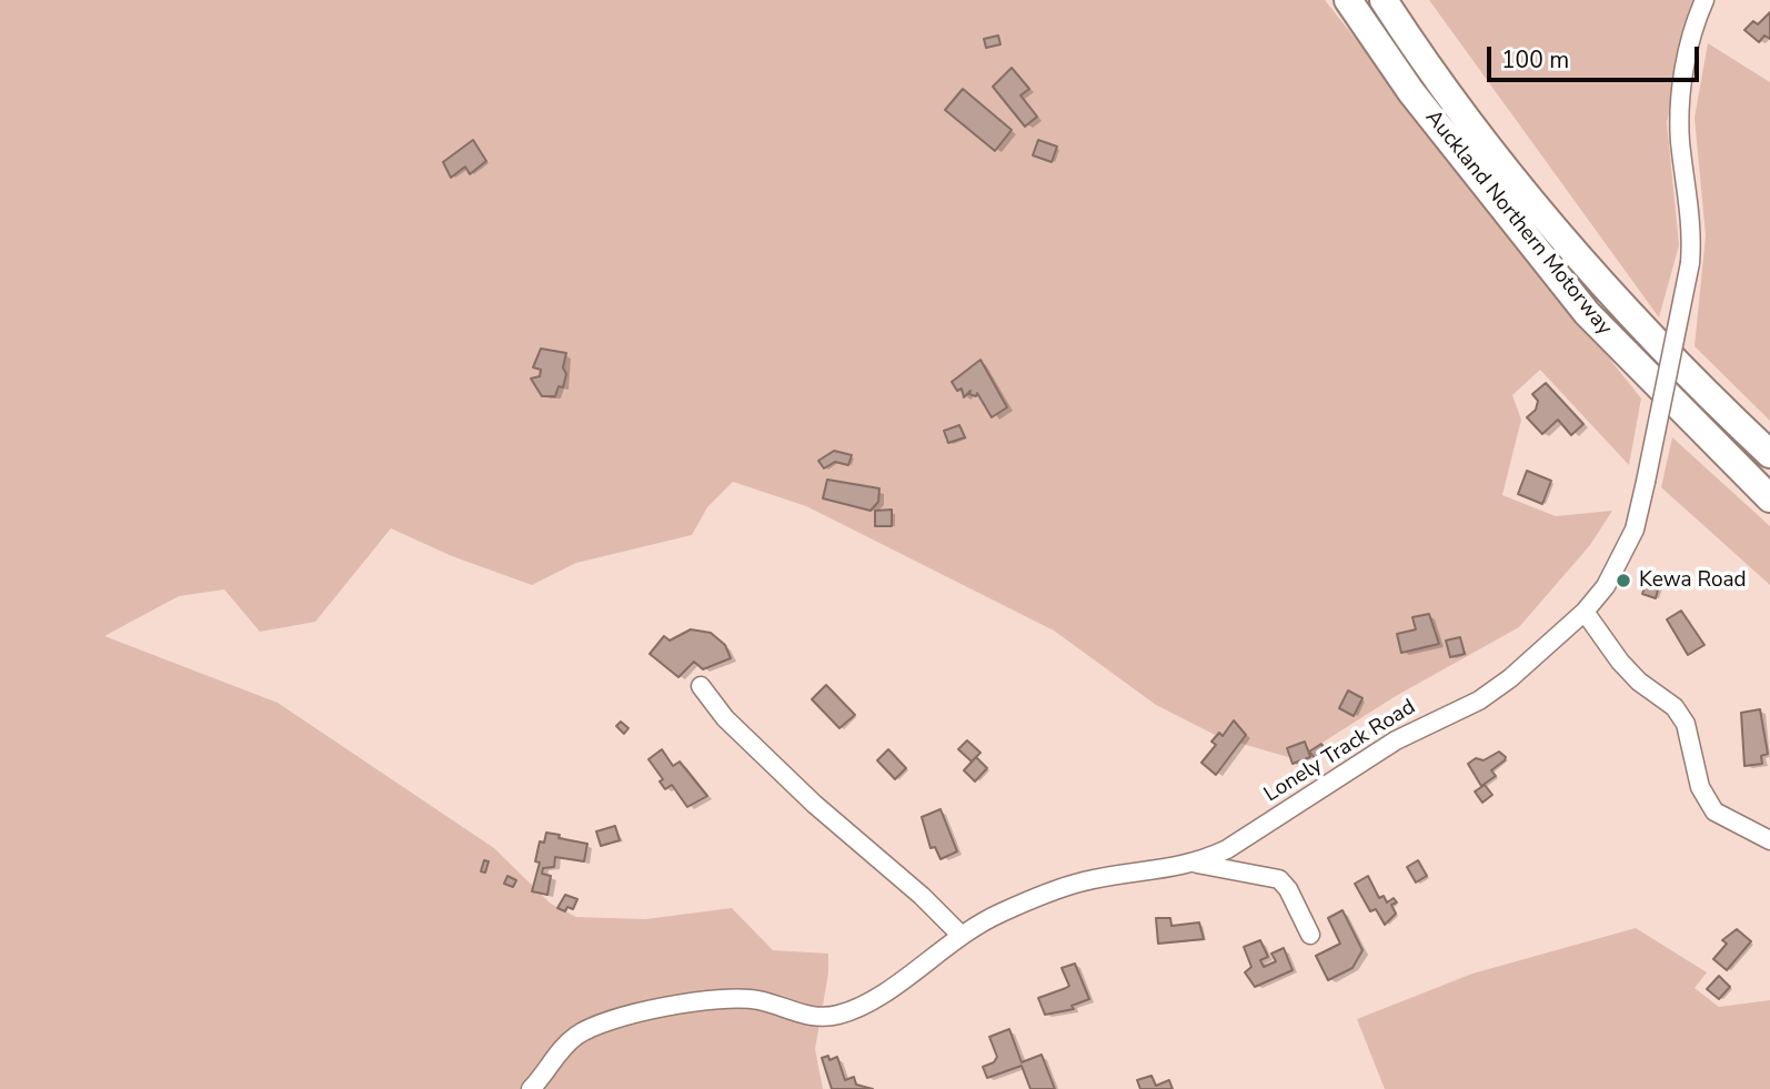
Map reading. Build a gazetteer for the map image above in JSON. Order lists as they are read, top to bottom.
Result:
{
  "streets": {
    "highway": ["Auckland Northern Motorway"],
    "street": ["Lonely Track Road"]
  },
  "places": ["Kewa Road"],
  "scale_bar": "100 m"
}
